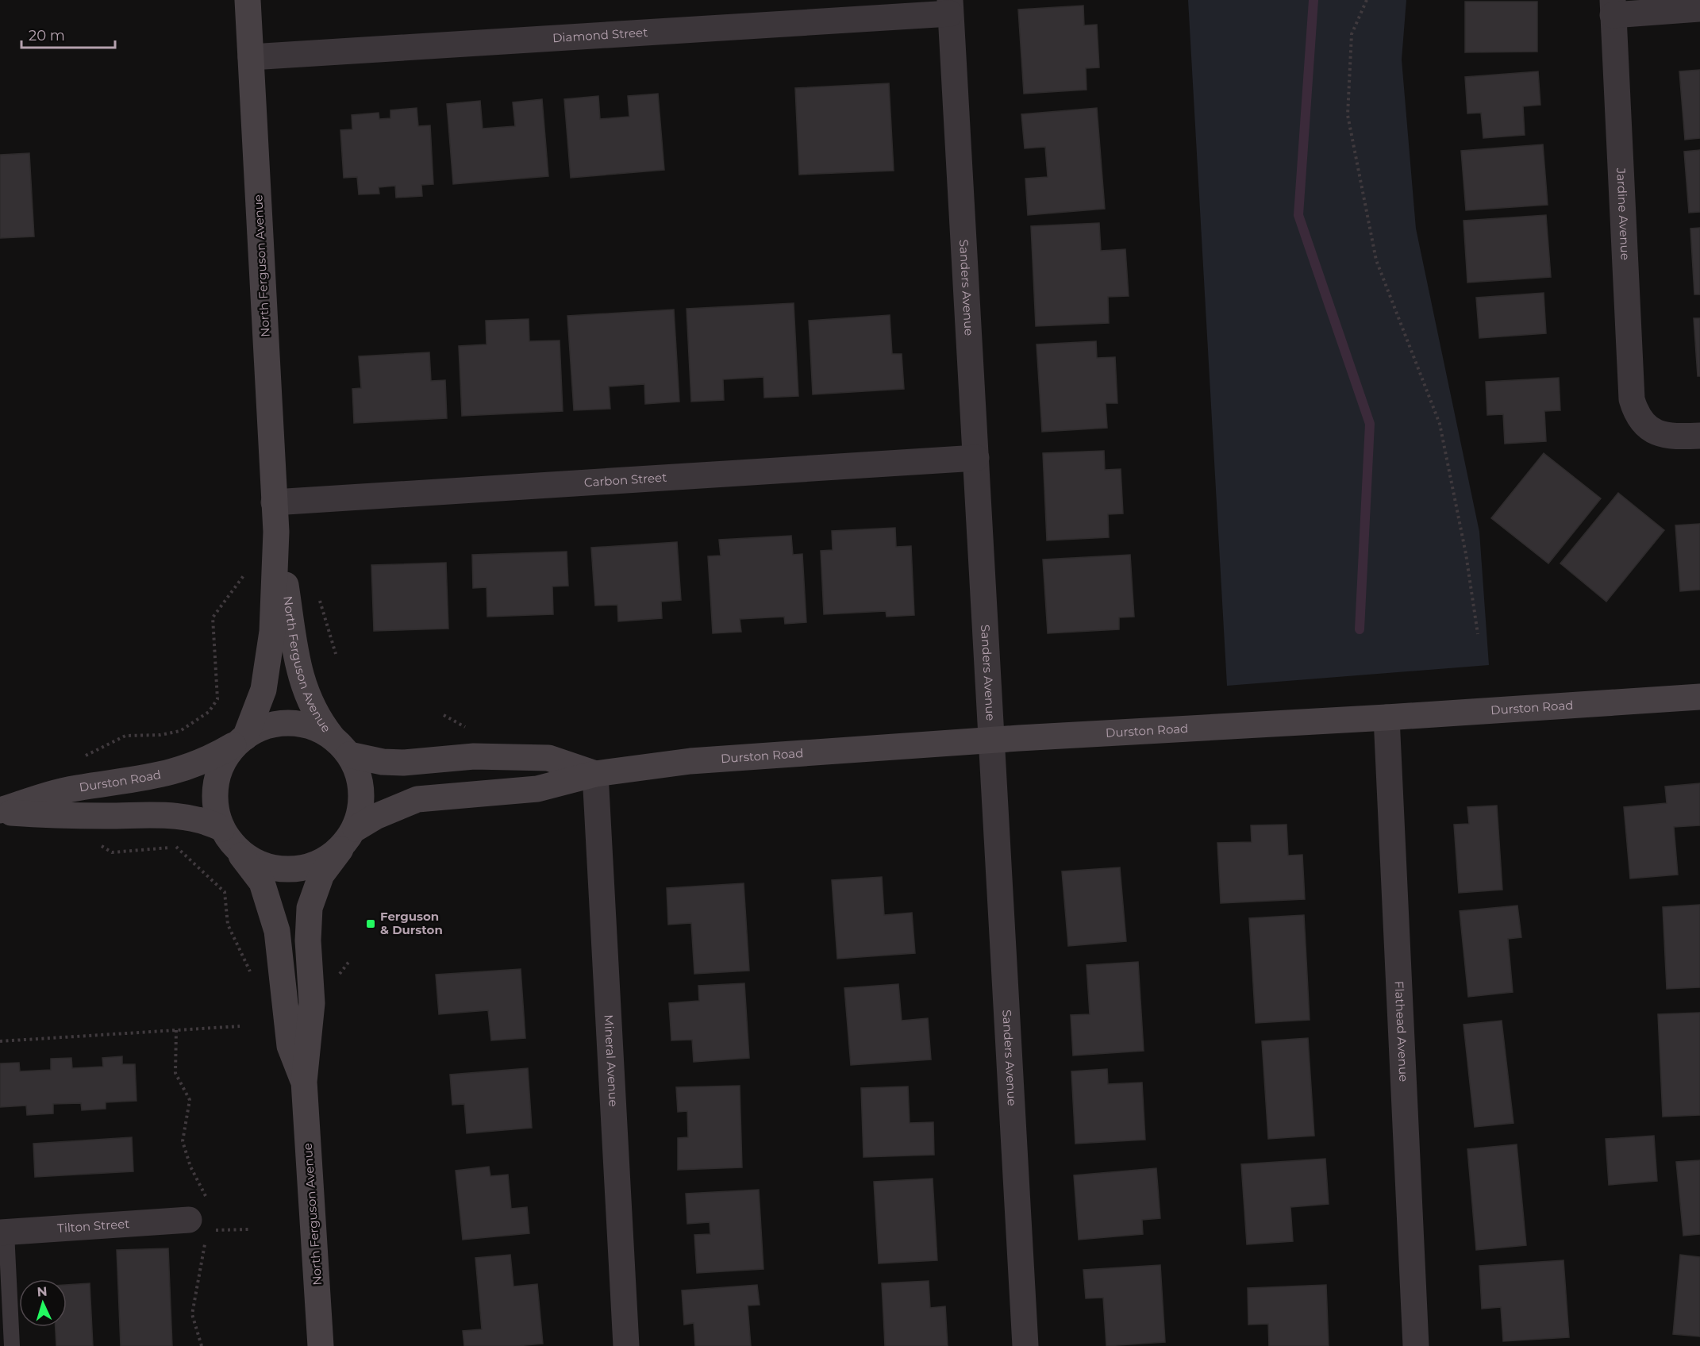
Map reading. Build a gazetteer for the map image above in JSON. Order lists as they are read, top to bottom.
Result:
{
  "streets": {
    "street": [
      "Diamond Street",
      "Jardine Avenue",
      "North Ferguson Avenue",
      "Sanders Avenue",
      "Carbon Street",
      "Durston Road",
      "Flathead Avenue",
      "Mineral Avenue",
      "Tilton Street"
    ]
  },
  "crossings": [
    ["Diamond Street", "North Ferguson Avenue"],
    ["Diamond Street", "Sanders Avenue"],
    ["North Ferguson Avenue", "Carbon Street"],
    ["North Ferguson Avenue", "Durston Road"],
    ["Sanders Avenue", "Carbon Street"],
    ["Sanders Avenue", "Durston Road"],
    ["Durston Road", "Flathead Avenue"],
    ["Durston Road", "Mineral Avenue"]
  ],
  "places": {
    "transit": ["Ferguson & Durston"]
  },
  "scale_bar": "20 m",
  "north": "top"
}
